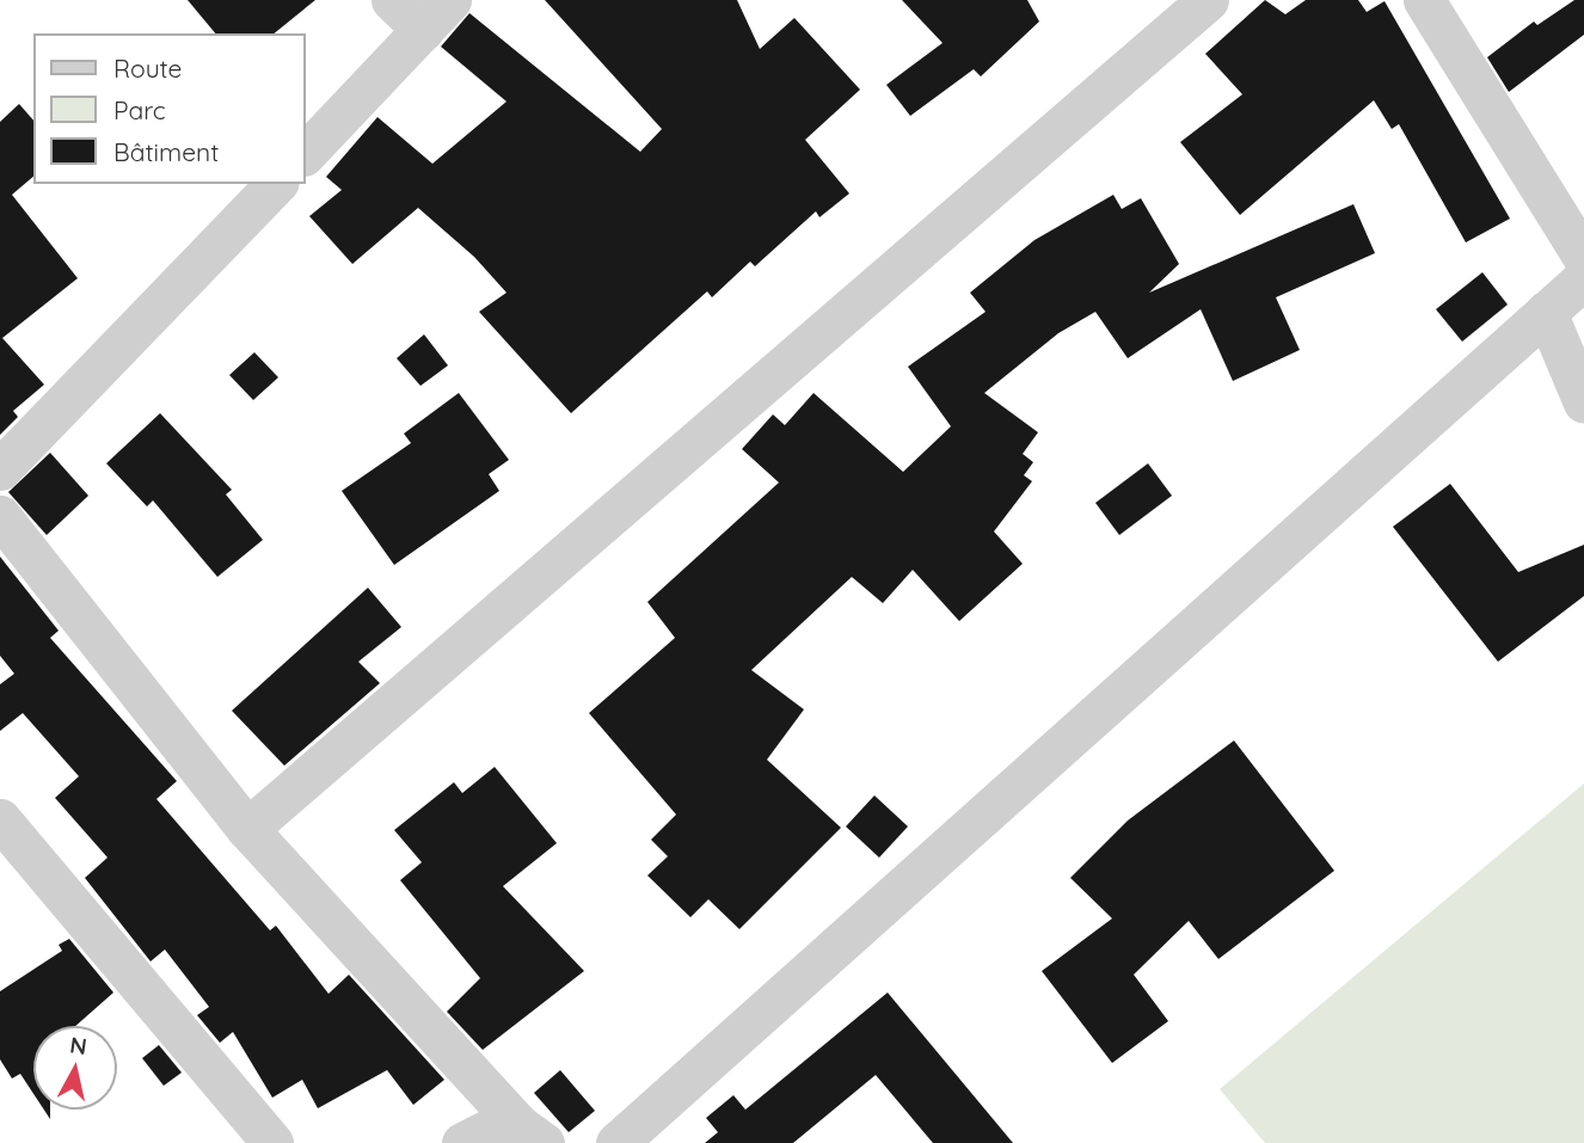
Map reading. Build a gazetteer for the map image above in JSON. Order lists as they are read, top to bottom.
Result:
{
  "legend": ["Route", "Parc", "Bâtiment"],
  "north": "top"
}
